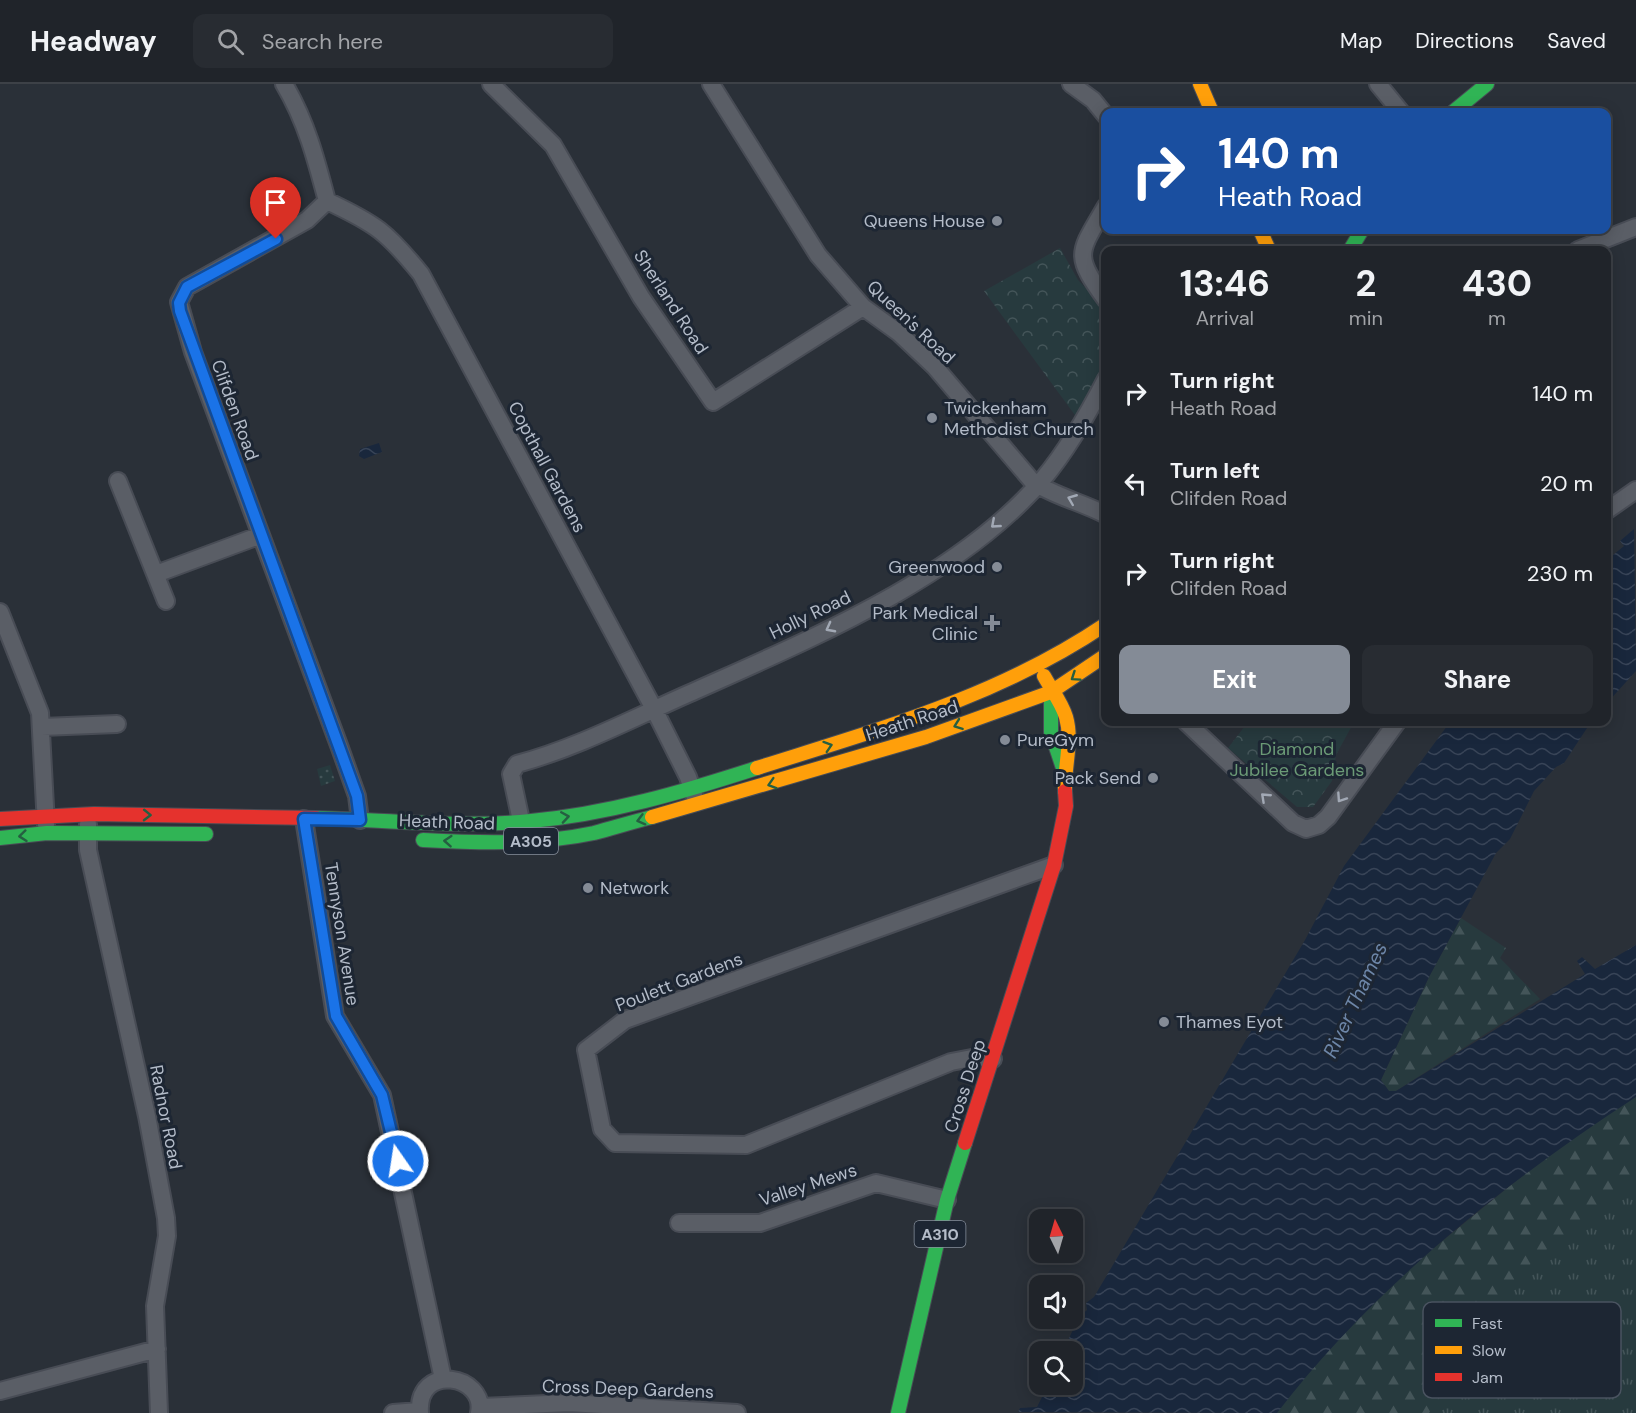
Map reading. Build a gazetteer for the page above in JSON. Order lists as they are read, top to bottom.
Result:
{
  "streets": {
    "main road": [
      "Heath Road",
      "A305",
      "Cross Deep",
      "A310"
    ],
    "street": [
      "Sherland Road",
      "Queen's Road",
      "Clifden Road",
      "Copthall Gardens",
      "Holly Road",
      "Tennyson Avenue",
      "Poulett Gardens",
      "Radnor Road",
      "Valley Mews",
      "Cross Deep Gardens"
    ]
  },
  "crossings": [
    ["Sherland Road", "Queen's Road"],
    ["Queen's Road", "Holly Road"],
    ["Clifden Road", "Copthall Gardens"],
    ["Clifden Road", "Heath Road"],
    ["Copthall Gardens", "Holly Road"],
    ["Copthall Gardens", "Heath Road"],
    ["Holly Road", "Heath Road"],
    ["Heath Road", "A305"],
    ["Heath Road", "Tennyson Avenue"],
    ["Heath Road", "Cross Deep"],
    ["Heath Road", "Radnor Road"],
    ["A305", "Cross Deep"],
    ["Tennyson Avenue", "Cross Deep Gardens"],
    ["Poulett Gardens", "Cross Deep"],
    ["Cross Deep", "Valley Mews"]
  ],
  "one_way": ["Holly Road"],
  "water": ["River Thames"],
  "parks": ["Diamond Jubilee Gardens"],
  "places": {
    "other": [
      "Queens House",
      "Twickenham Methodist Church",
      "Greenwood",
      "PureGym",
      "Pack Send",
      "Network",
      "Thames Eyot"
    ],
    "health": ["Park Medical Clinic"]
  },
  "legend": ["Fast", "Slow", "Jam"],
  "north": "top",
  "page": {
    "header": "Headway",
    "search": "Search here",
    "nav": ["Map", "Directions", "Saved"],
    "turn": ["140 m", "Heath Road"],
    "eta": [
      "13:46",
      "Arrival",
      "2",
      "min",
      "430",
      "m"
    ],
    "list": [
      {
        "name": "Turn right",
        "note": "Heath Road",
        "value": "140 m"
      },
      {
        "name": "Turn left",
        "note": "Clifden Road",
        "value": "20 m"
      },
      {
        "name": "Turn right",
        "note": "Clifden Road",
        "value": "230 m"
      }
    ],
    "buttons": ["Exit", "Share"]
  }
}
